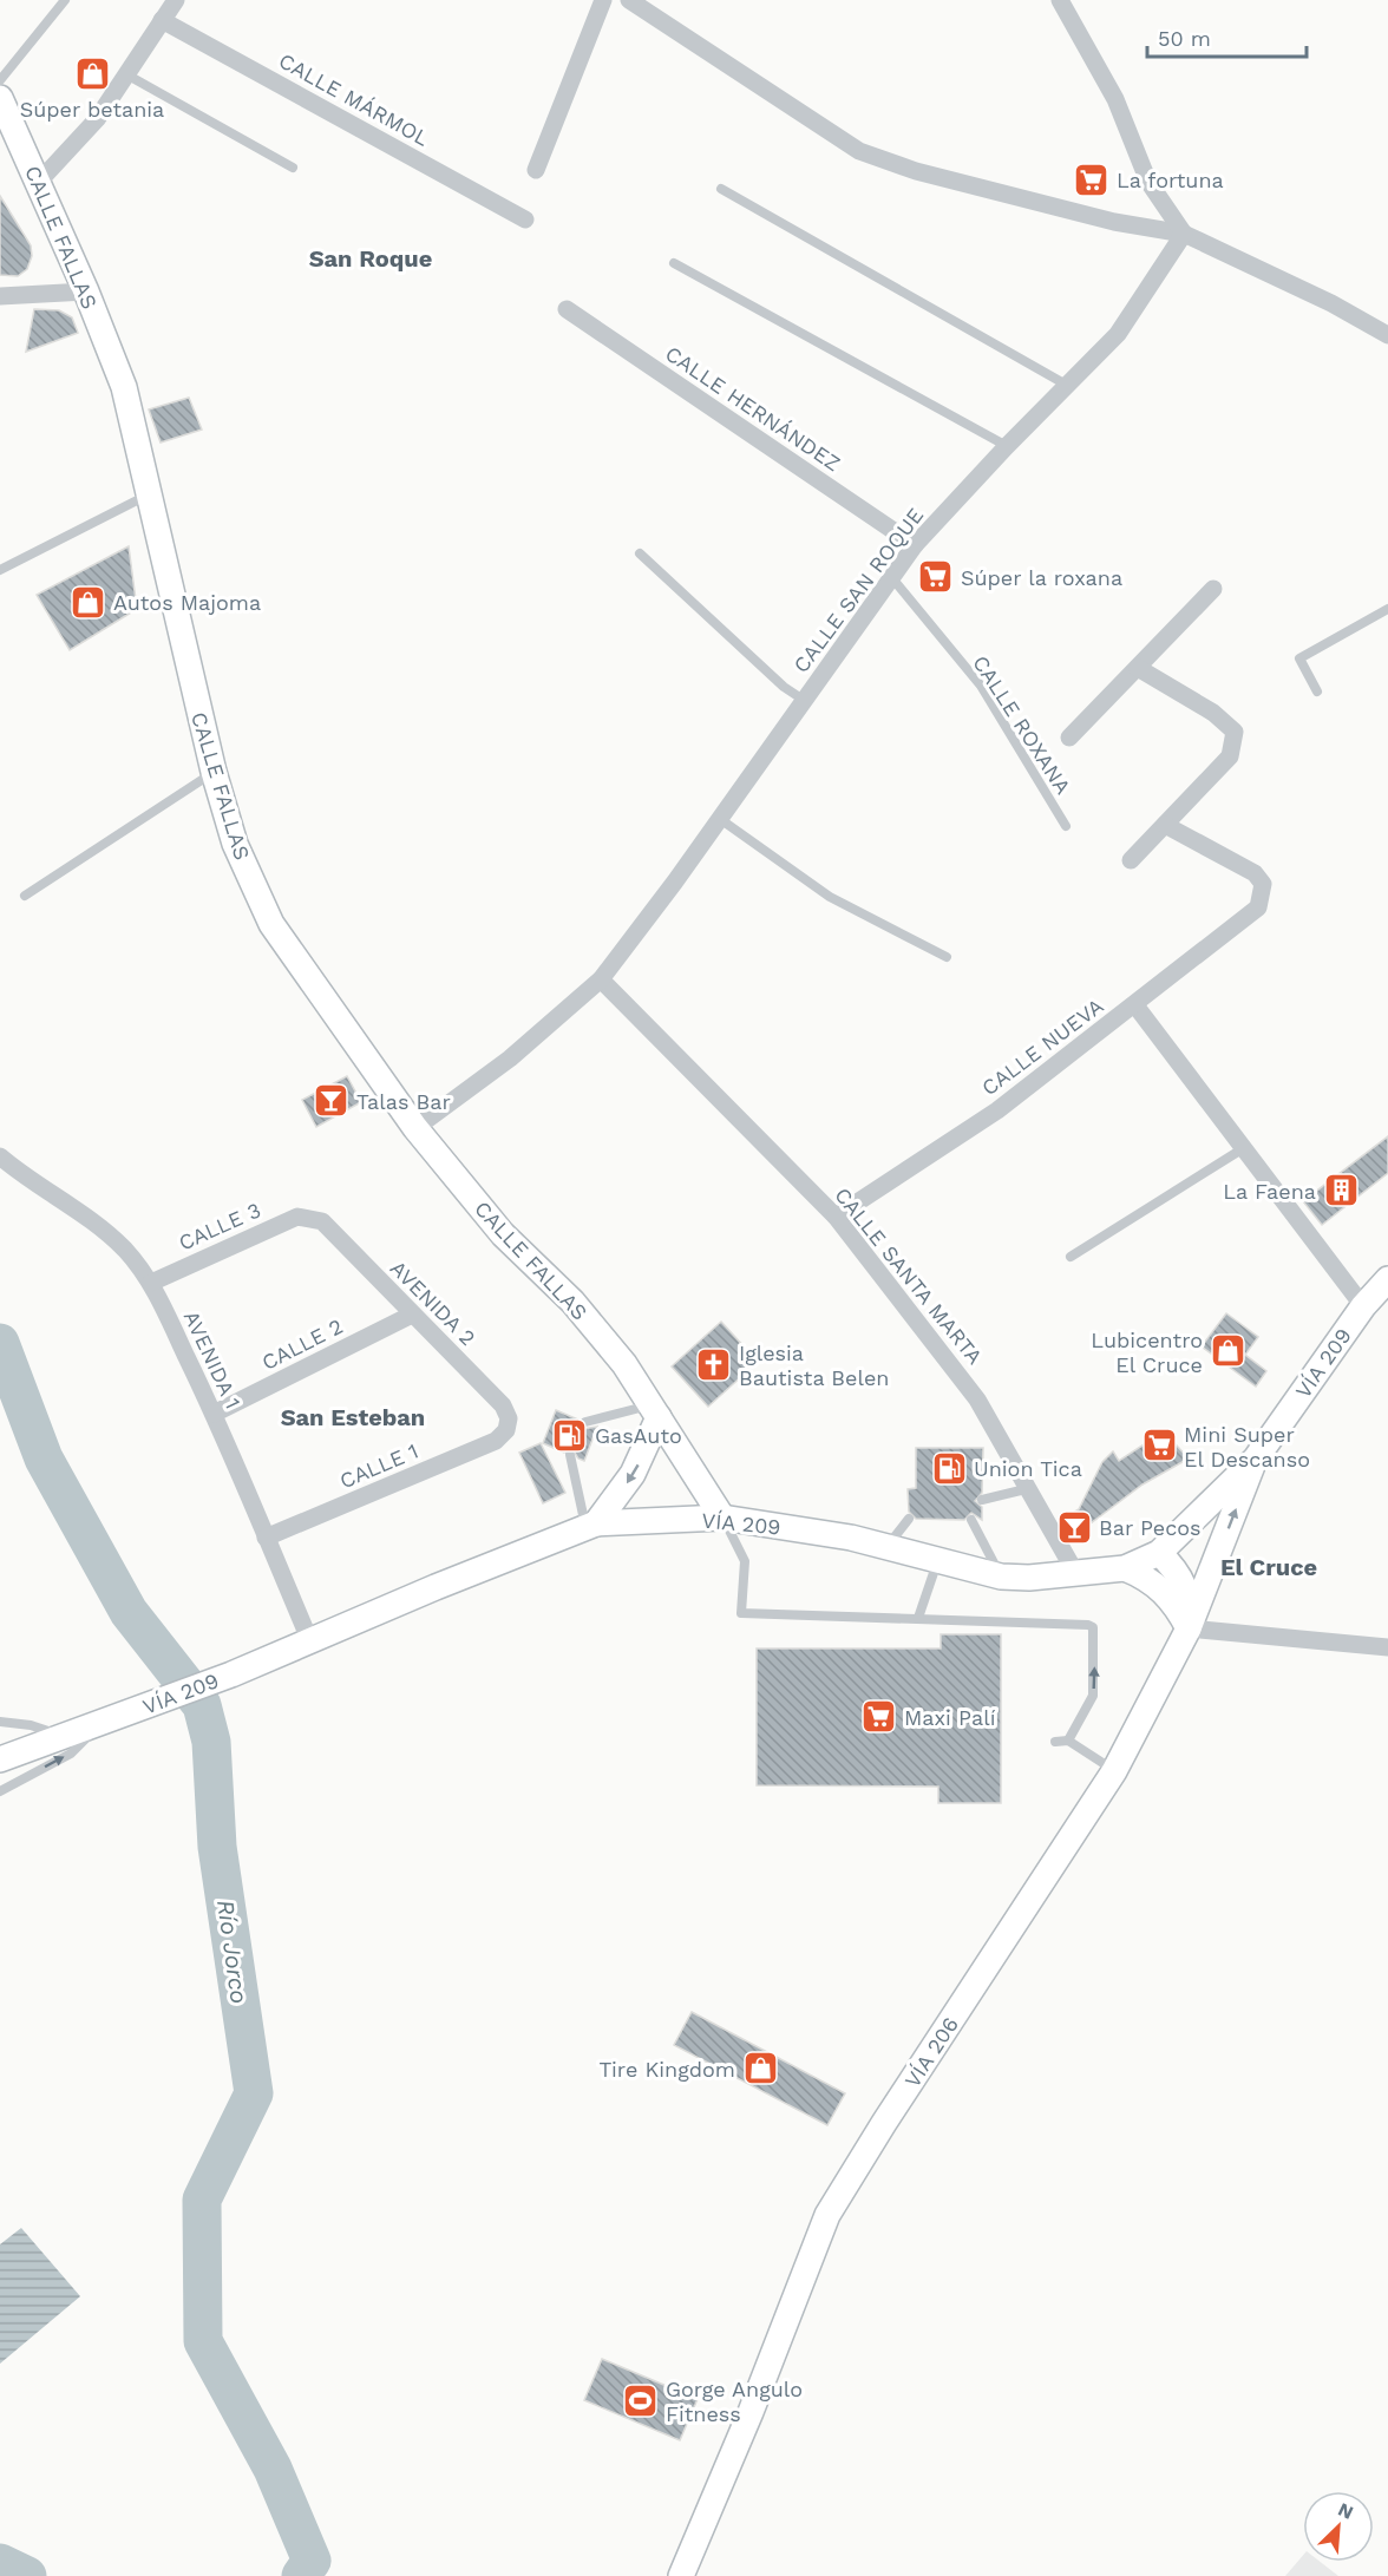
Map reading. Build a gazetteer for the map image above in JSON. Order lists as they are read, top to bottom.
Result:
{
  "streets": {
    "main road": ["CALLE FALLAS", "VÍA 209", "VÍA 206"],
    "street": [
      "CALLE MÁRMOL",
      "CALLE HERNÁNDEZ",
      "CALLE SAN ROQUE",
      "CALLE NUEVA",
      "CALLE 3",
      "CALLE SANTA MARTA",
      "AVENIDA 2",
      "CALLE 2",
      "AVENIDA 1",
      "CALLE 1"
    ],
    "lane": ["CALLE ROXANA"]
  },
  "crossings": [
    ["CALLE FALLAS", "CALLE SAN ROQUE"],
    ["CALLE FALLAS", "VÍA 209"],
    ["CALLE HERNÁNDEZ", "CALLE SAN ROQUE"],
    ["CALLE SAN ROQUE", "CALLE ROXANA"],
    ["CALLE SAN ROQUE", "CALLE SANTA MARTA"],
    ["CALLE NUEVA", "CALLE SANTA MARTA"],
    ["CALLE 3", "AVENIDA 2"],
    ["CALLE 3", "AVENIDA 1"],
    ["CALLE SANTA MARTA", "VÍA 209"],
    ["AVENIDA 2", "CALLE 2"],
    ["AVENIDA 2", "CALLE 1"],
    ["CALLE 2", "AVENIDA 1"],
    ["AVENIDA 1", "VÍA 209"],
    ["AVENIDA 1", "CALLE 1"],
    ["VÍA 209", "VÍA 206"]
  ],
  "districts": ["San Roque", "San Esteban", "El Cruce"],
  "water": ["Río Jorco"],
  "places": {
    "shop": [
      "Súper betania",
      "Autos Majoma",
      "Lubicentro El Cruce",
      "Tire Kingdom"
    ],
    "supermarket": [
      "La fortuna",
      "Súper la roxana",
      "Mini Super El Descanso",
      "Maxi Palí"
    ],
    "bar": ["Talas Bar", "Bar Pecos"],
    "building": ["La Faena"],
    "church": ["Iglesia Bautista Belen"],
    "fuel station": ["GasAuto", "Union Tica"],
    "sports": ["Gorge Angulo Fitness"]
  },
  "scale_bar": "50 m",
  "north": "top right"
}
